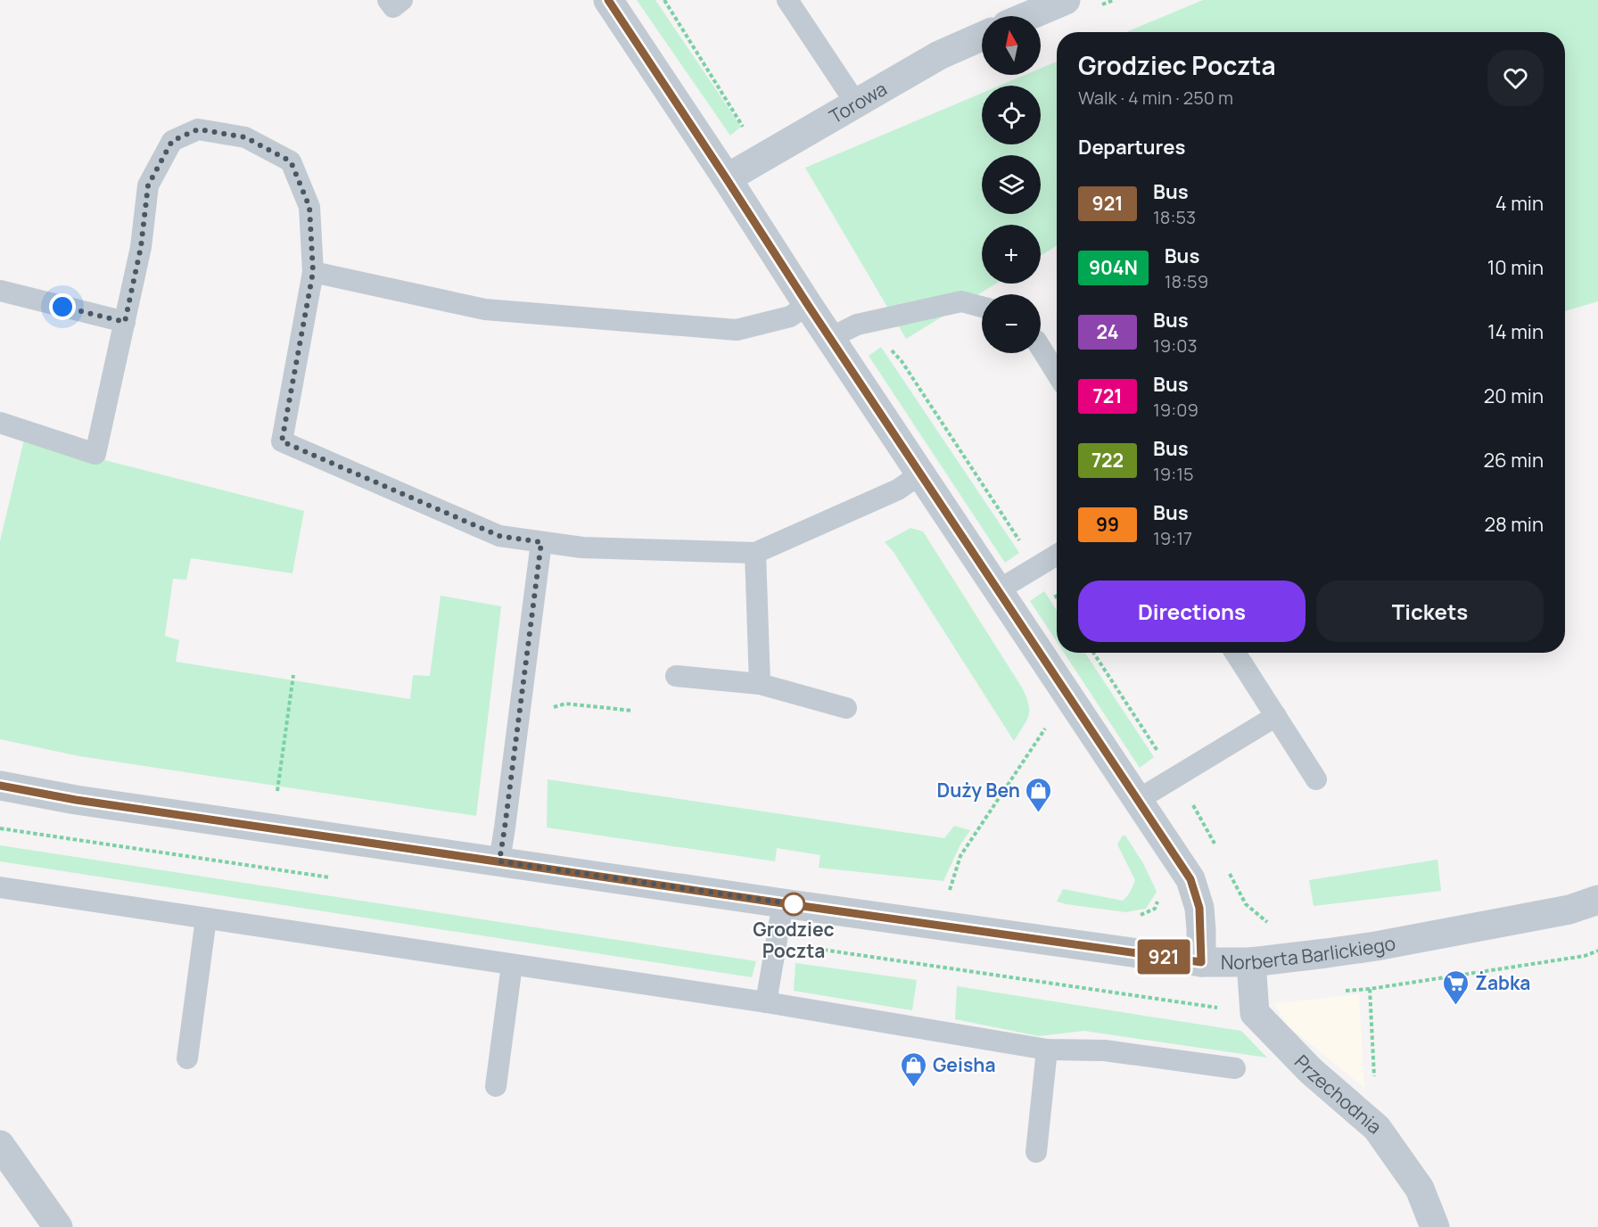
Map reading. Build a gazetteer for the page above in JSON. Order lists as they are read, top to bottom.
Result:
{
  "streets": {
    "street": ["Torowa", "Norberta Barlickiego", "Przechodnia"]
  },
  "crossings": [
    ["Norberta Barlickiego", "Przechodnia"]
  ],
  "places": {
    "shop": ["Duży Ben", "Geisha"],
    "other": ["Grodziec Poczta"],
    "supermarket": ["Żabka"]
  },
  "lines": ["bus line 921"],
  "north": "top",
  "page": {
    "on_map": "921",
    "map_buttons": ["+", "−"],
    "heading": [
      ["Grodziec Poczta", "Walk · 4 min · 250 m"],
      "Departures"
    ],
    "list": [
      {
        "mark": "921",
        "name": "Bus",
        "note": "18:53",
        "value": "4 min"
      },
      {
        "mark": "904N",
        "name": "Bus",
        "note": "18:59",
        "value": "10 min"
      },
      {
        "mark": "24",
        "name": "Bus",
        "note": "19:03",
        "value": "14 min"
      },
      {
        "mark": "721",
        "name": "Bus",
        "note": "19:09",
        "value": "20 min"
      },
      {
        "mark": "722",
        "name": "Bus",
        "note": "19:15",
        "value": "26 min"
      },
      {
        "mark": "99",
        "name": "Bus",
        "note": "19:17",
        "value": "28 min"
      }
    ],
    "buttons": ["Directions", "Tickets"]
  }
}
